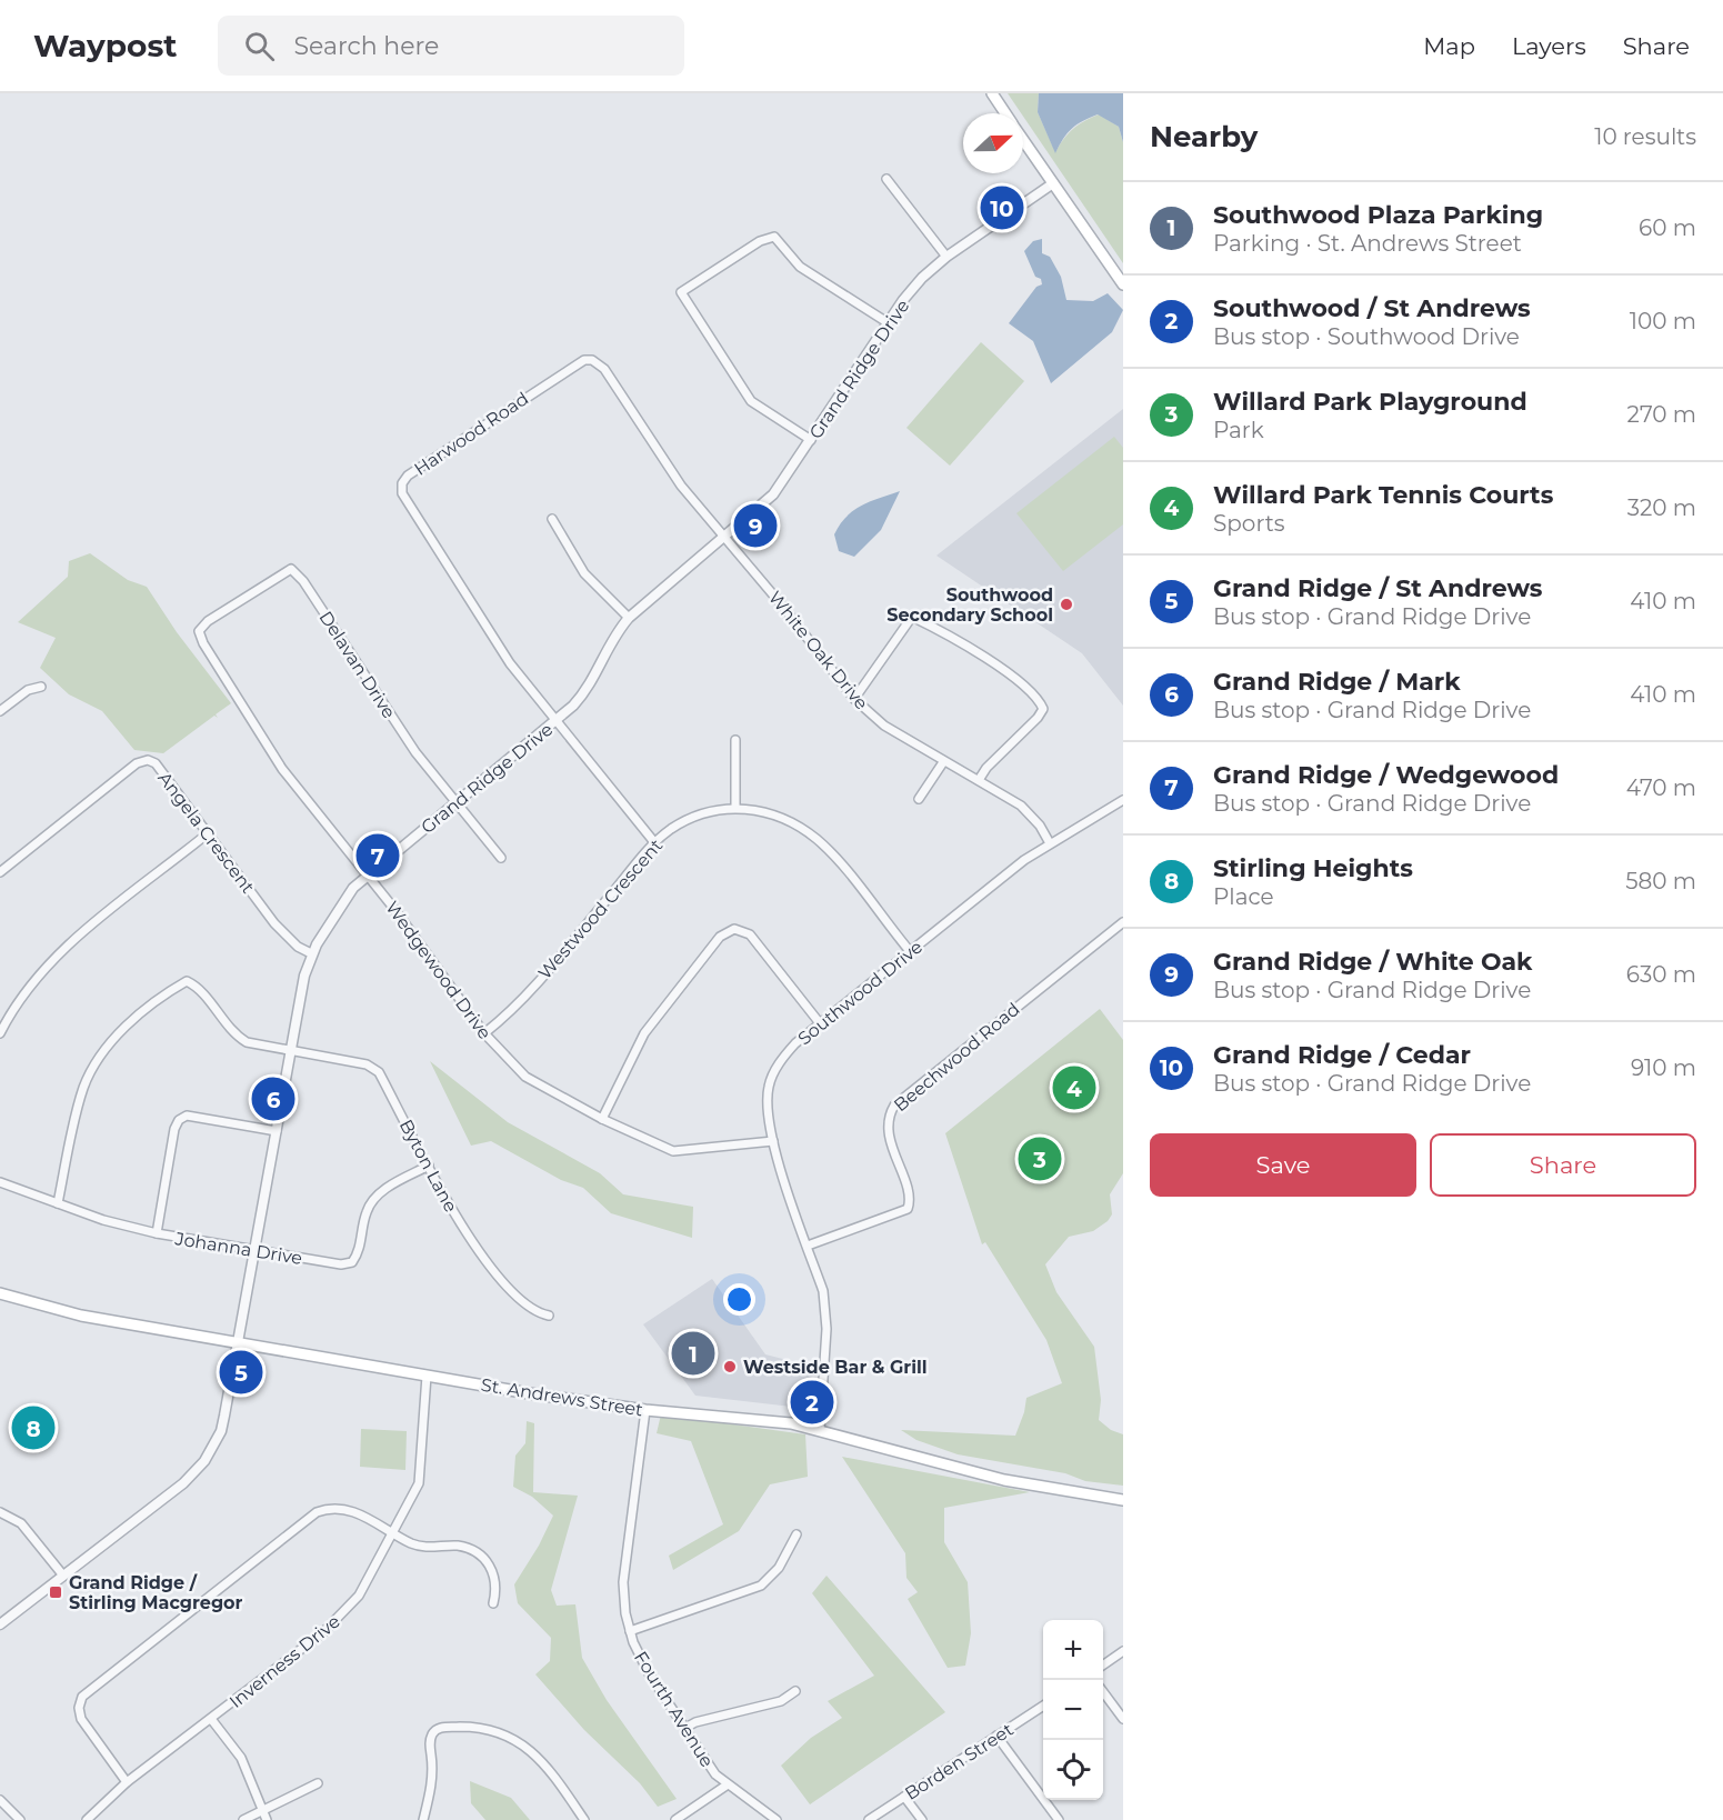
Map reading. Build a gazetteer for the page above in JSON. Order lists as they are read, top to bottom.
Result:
{
  "streets": {
    "main road": ["St. Andrews Street"],
    "street": [
      "Grand Ridge Drive",
      "Harwood Road",
      "White Oak Drive",
      "Delavan Drive",
      "Angela Crescent",
      "Westwood Crescent",
      "Wedgewood Drive",
      "Southwood Drive",
      "Beechwood Road",
      "Byton Lane",
      "Johanna Drive",
      "Inverness Drive",
      "Fourth Avenue",
      "Borden Street"
    ]
  },
  "crossings": [
    ["Grand Ridge Drive", "Harwood Road"],
    ["Grand Ridge Drive", "White Oak Drive"],
    ["Grand Ridge Drive", "Delavan Drive"],
    ["Grand Ridge Drive", "Angela Crescent"],
    ["Grand Ridge Drive", "Wedgewood Drive"],
    ["Grand Ridge Drive", "Byton Lane"],
    ["Grand Ridge Drive", "Johanna Drive"],
    ["Grand Ridge Drive", "St. Andrews Street"],
    ["Harwood Road", "White Oak Drive"],
    ["Harwood Road", "Westwood Crescent"],
    ["White Oak Drive", "Southwood Drive"],
    ["Delavan Drive", "Wedgewood Drive"],
    ["Westwood Crescent", "Wedgewood Drive"],
    ["Westwood Crescent", "Southwood Drive"],
    ["Wedgewood Drive", "Southwood Drive"],
    ["Southwood Drive", "Beechwood Road"],
    ["Southwood Drive", "St. Andrews Street"],
    ["Byton Lane", "Johanna Drive"],
    ["St. Andrews Street", "Inverness Drive"],
    ["St. Andrews Street", "Fourth Avenue"]
  ],
  "places": {
    "other": ["Southwood Secondary School", "Westside Bar & Grill"],
    "transit": ["Grand Ridge / Stirling Macgregor"]
  },
  "north": "right",
  "page": {
    "header": "Waypost",
    "search": "Search here",
    "nav": ["Map", "Layers", "Share"],
    "heading": ["Nearby", "10 results"],
    "list": [
      {
        "mark": "1",
        "name": "Southwood Plaza Parking",
        "note": "Parking · St. Andrews Street",
        "value": "60 m"
      },
      {
        "mark": "2",
        "name": "Southwood / St Andrews",
        "note": "Bus stop · Southwood Drive",
        "value": "100 m"
      },
      {
        "mark": "3",
        "name": "Willard Park Playground",
        "note": "Park",
        "value": "270 m"
      },
      {
        "mark": "4",
        "name": "Willard Park Tennis Courts",
        "note": "Sports",
        "value": "320 m"
      },
      {
        "mark": "5",
        "name": "Grand Ridge / St Andrews",
        "note": "Bus stop · Grand Ridge Drive",
        "value": "410 m"
      },
      {
        "mark": "6",
        "name": "Grand Ridge / Mark",
        "note": "Bus stop · Grand Ridge Drive",
        "value": "410 m"
      },
      {
        "mark": "7",
        "name": "Grand Ridge / Wedgewood",
        "note": "Bus stop · Grand Ridge Drive",
        "value": "470 m"
      },
      {
        "mark": "8",
        "name": "Stirling Heights",
        "note": "Place",
        "value": "580 m"
      },
      {
        "mark": "9",
        "name": "Grand Ridge / White Oak",
        "note": "Bus stop · Grand Ridge Drive",
        "value": "630 m"
      },
      {
        "mark": "10",
        "name": "Grand Ridge / Cedar",
        "note": "Bus stop · Grand Ridge Drive",
        "value": "910 m"
      }
    ],
    "pins": [
      "10",
      "9",
      "7",
      "4",
      "6",
      "3",
      "1",
      "5",
      "2",
      "8"
    ],
    "buttons": ["Save", "Share"],
    "map_buttons": ["+", "−"]
  }
}
